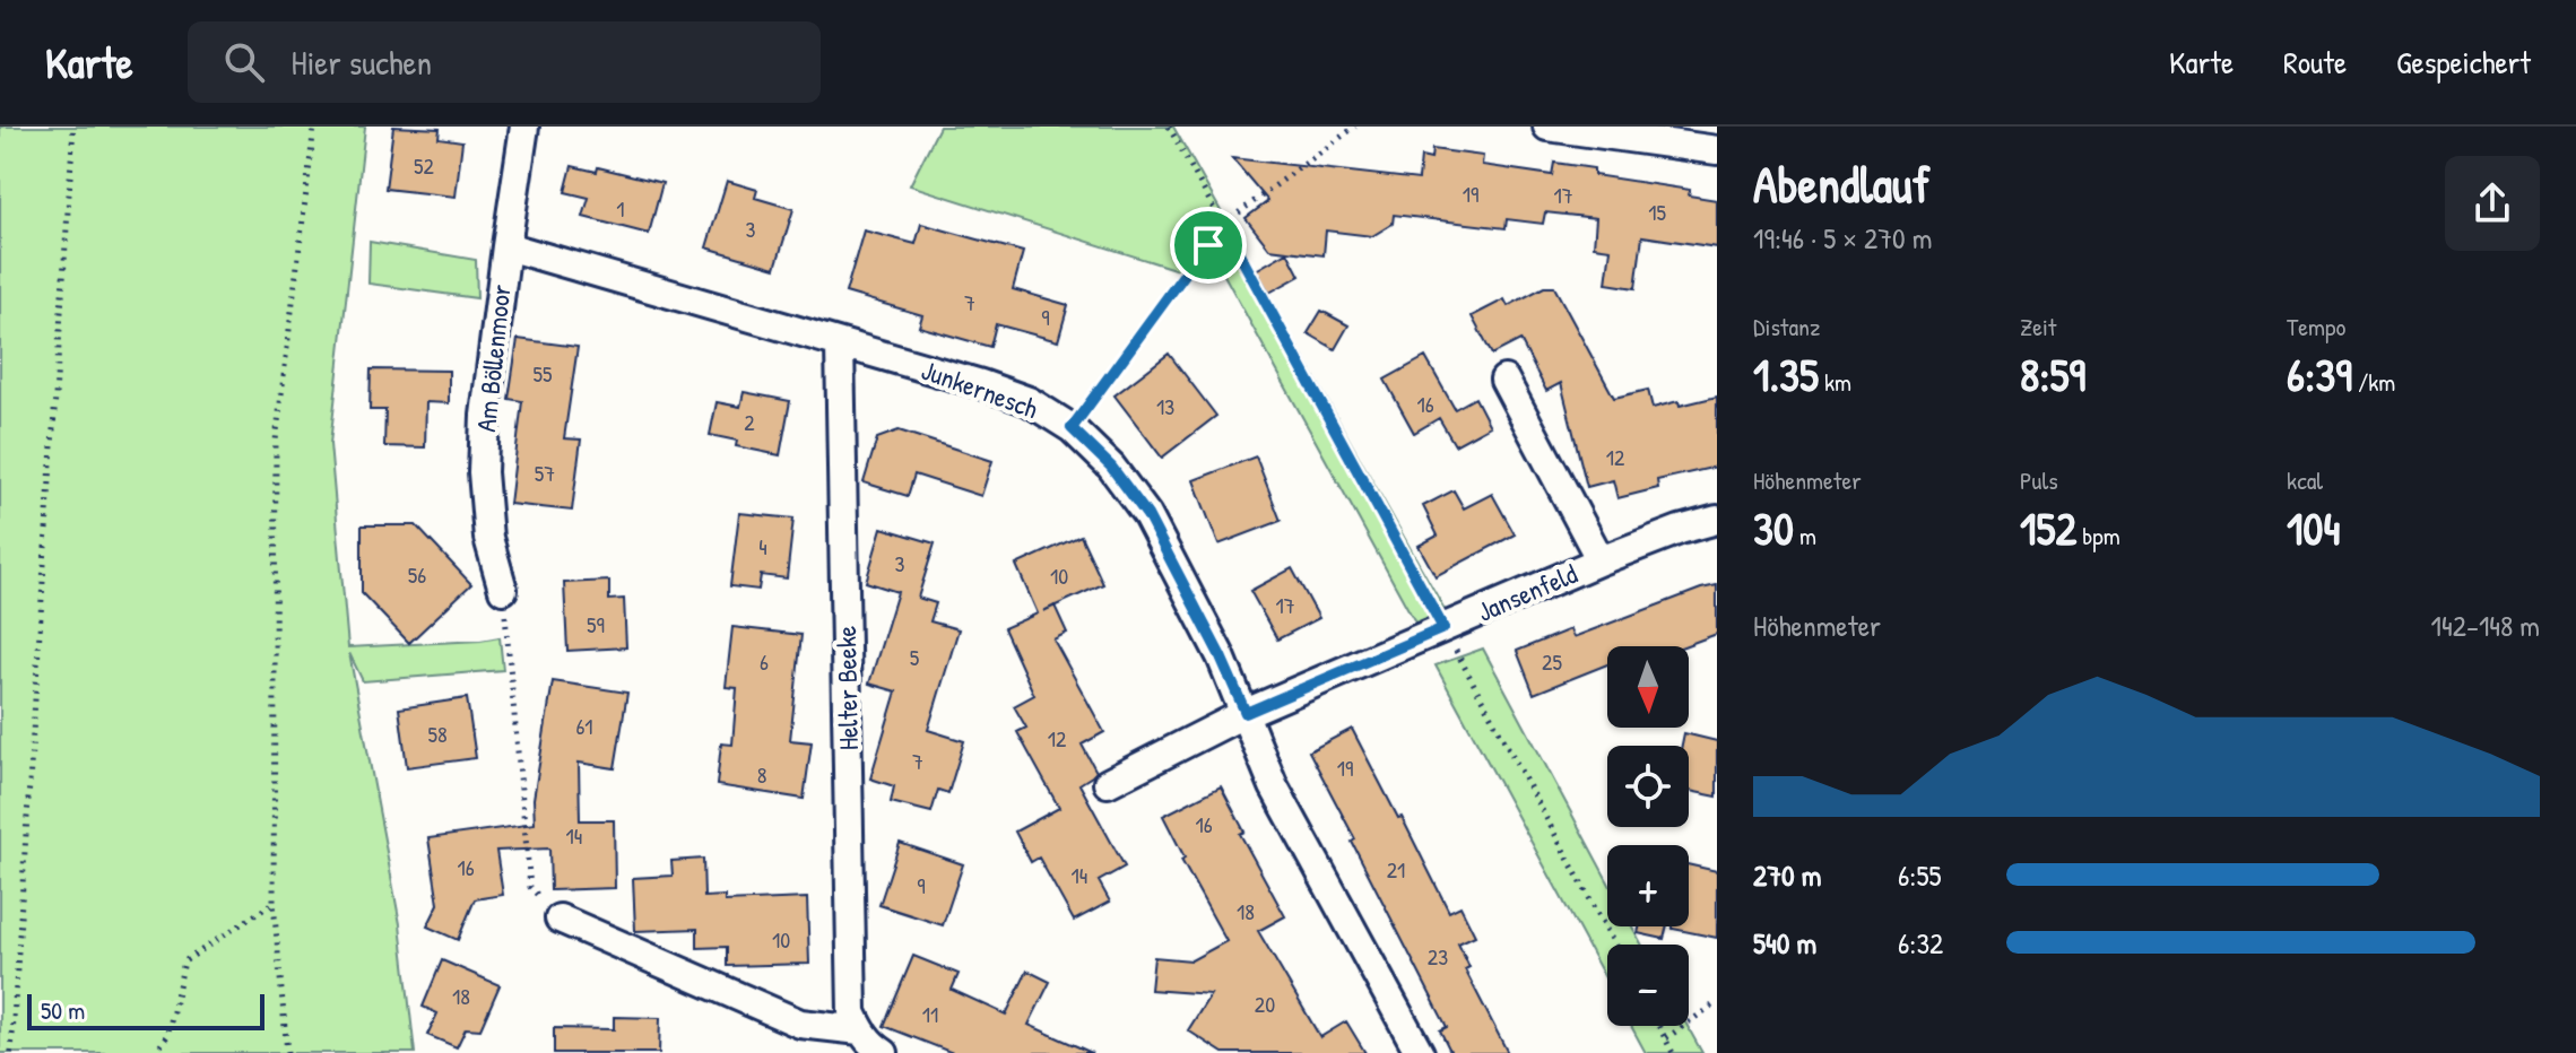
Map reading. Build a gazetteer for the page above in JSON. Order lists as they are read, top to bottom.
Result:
{
  "streets": {
    "street": [
      "Am Böllenmoor",
      "Junkernesch",
      "Jansenfeld",
      "Helter Beeke"
    ]
  },
  "crossings": [
    ["Am Böllenmoor", "Junkernesch"],
    ["Junkernesch", "Jansenfeld"],
    ["Junkernesch", "Helter Beeke"]
  ],
  "house_numbers": [
    "52",
    "19",
    "17",
    "1",
    "15",
    "3",
    "7",
    "9",
    "55",
    "16",
    "13",
    "2",
    "12",
    "57",
    "4",
    "3",
    "56",
    "10",
    "17",
    "59",
    "5",
    "6",
    "25",
    "61",
    "58",
    "12",
    "7",
    "19",
    "8",
    "16",
    "14",
    "16",
    "21",
    "14",
    "9",
    "18",
    "10",
    "23",
    "18",
    "20",
    "11"
  ],
  "scale_bar": "50 m",
  "north": "bottom",
  "page": {
    "header": "Karte",
    "search": "Hier suchen",
    "nav": ["Karte", "Route", "Gespeichert"],
    "heading": ["Abendlauf", "19:46 · 5 × 270 m"],
    "stats": [
      ["Distanz", "1.35 km"],
      ["Zeit", "8:59"],
      ["Tempo", "6:39 /km"],
      ["Höhenmeter", "30 m"],
      ["Puls", "152 bpm"],
      ["kcal", "104"]
    ],
    "chart": ["Höhenmeter", "142–148 m"],
    "map_buttons": ["+", "−"],
    "list": [
      {
        "name": "270 m",
        "note": "6:55"
      },
      {
        "name": "540 m",
        "note": "6:32"
      }
    ],
    "scale": "50 m"
  }
}
